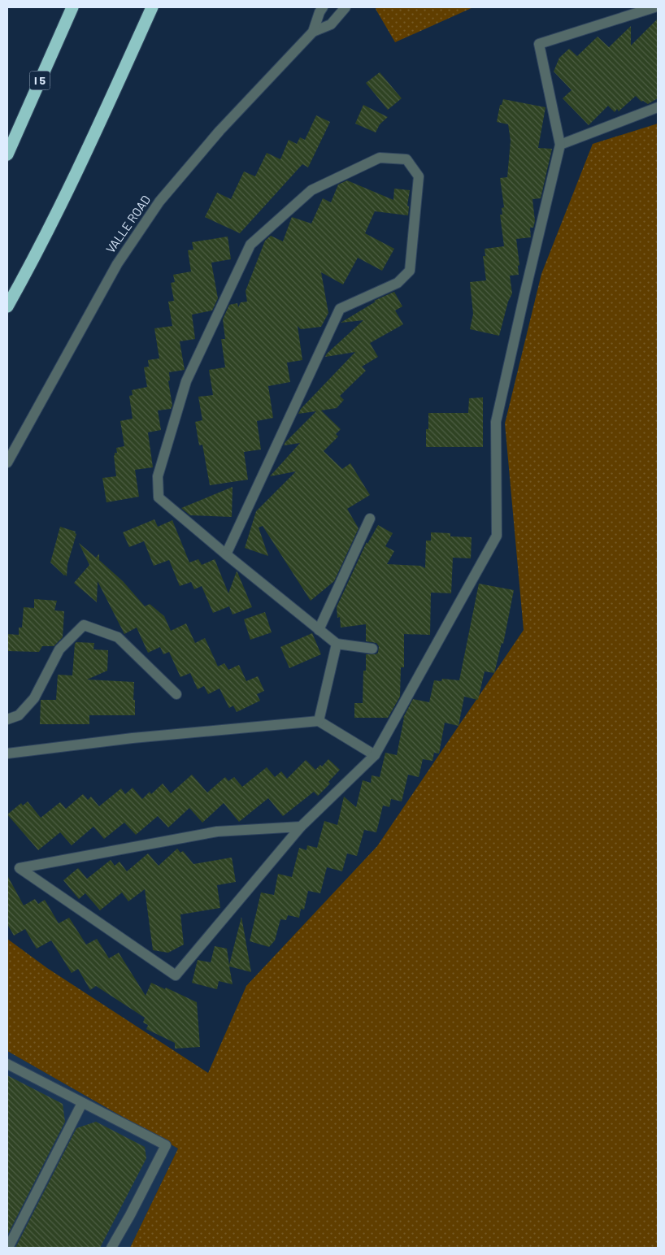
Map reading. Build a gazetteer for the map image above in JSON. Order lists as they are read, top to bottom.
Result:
{
  "streets": {
    "highway": ["I 5"],
    "street": ["VALLE ROAD"]
  }
}
